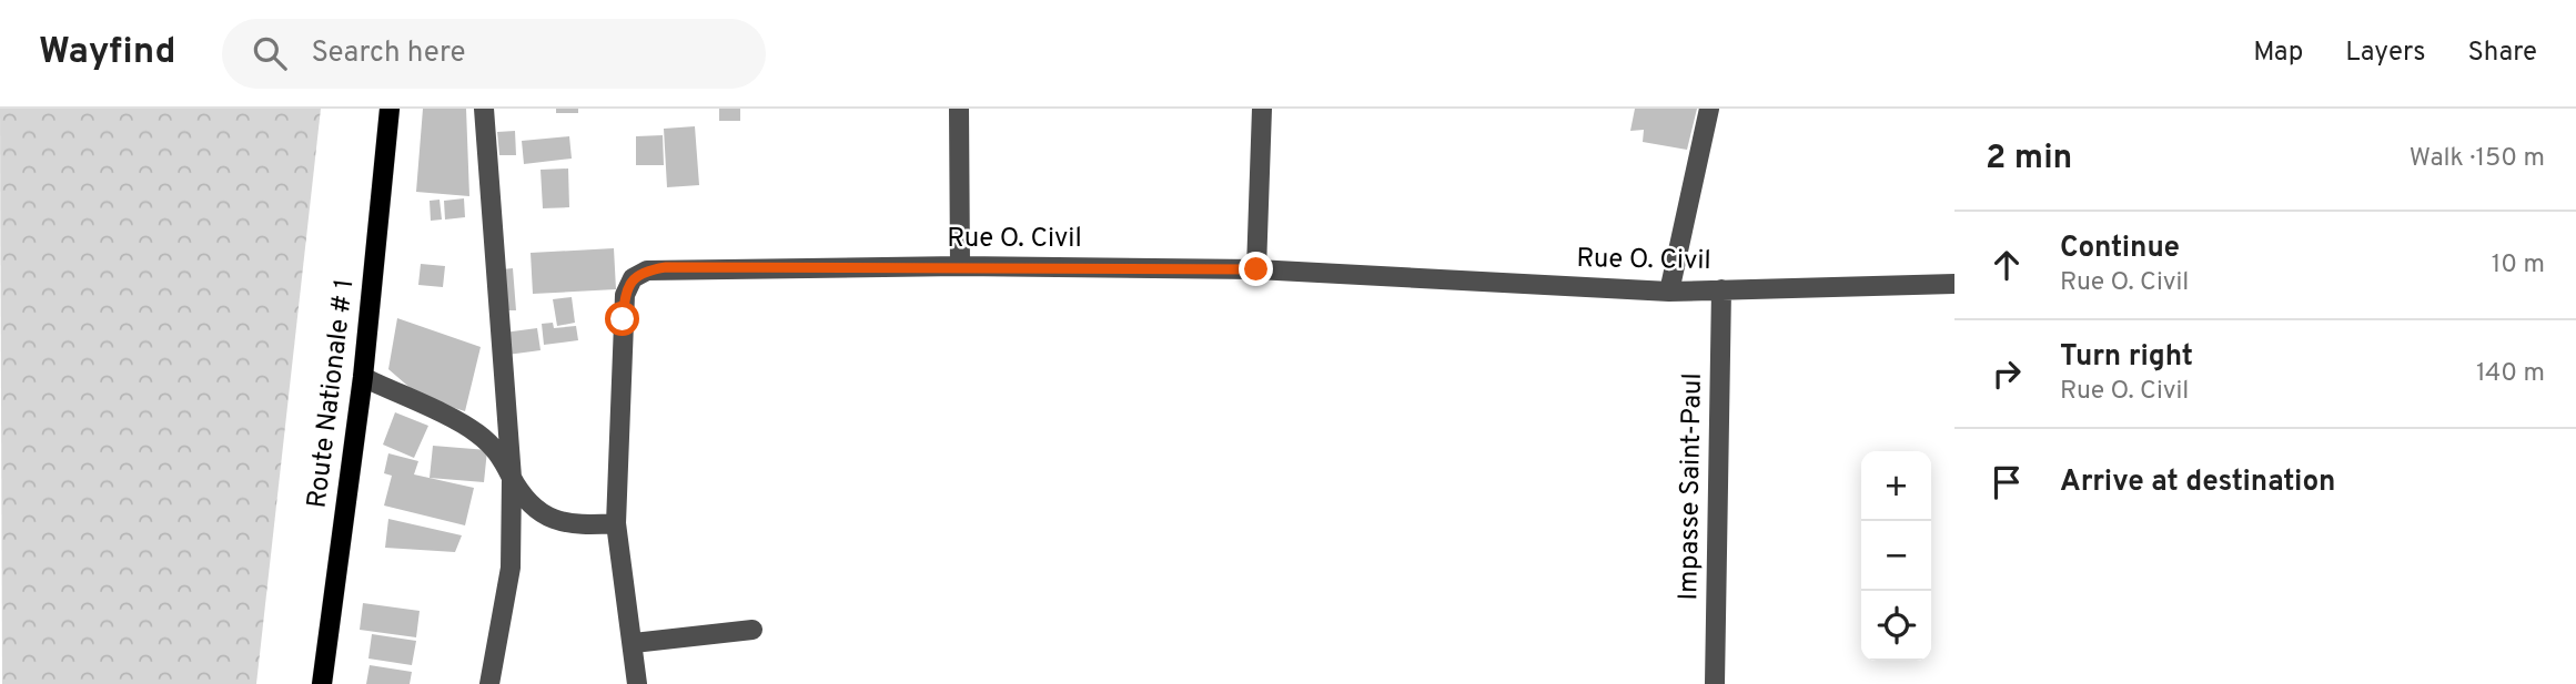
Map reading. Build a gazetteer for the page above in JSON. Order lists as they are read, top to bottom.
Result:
{
  "streets": {
    "main road": ["Route Nationale # 1"],
    "street": ["Rue O. Civil", "Impasse Saint-Paul"]
  },
  "crossings": [
    ["Rue O. Civil", "Impasse Saint-Paul"]
  ],
  "page": {
    "header": "Wayfind",
    "search": "Search here",
    "nav": ["Map", "Layers", "Share"],
    "heading": ["2 min", "Walk · 150 m"],
    "list": [
      ["Continue", "Rue O. Civil", "10 m"],
      ["Turn right", "Rue O. Civil", "140 m"],
      "Arrive at destination"
    ],
    "map_buttons": ["+", "−"]
  }
}
